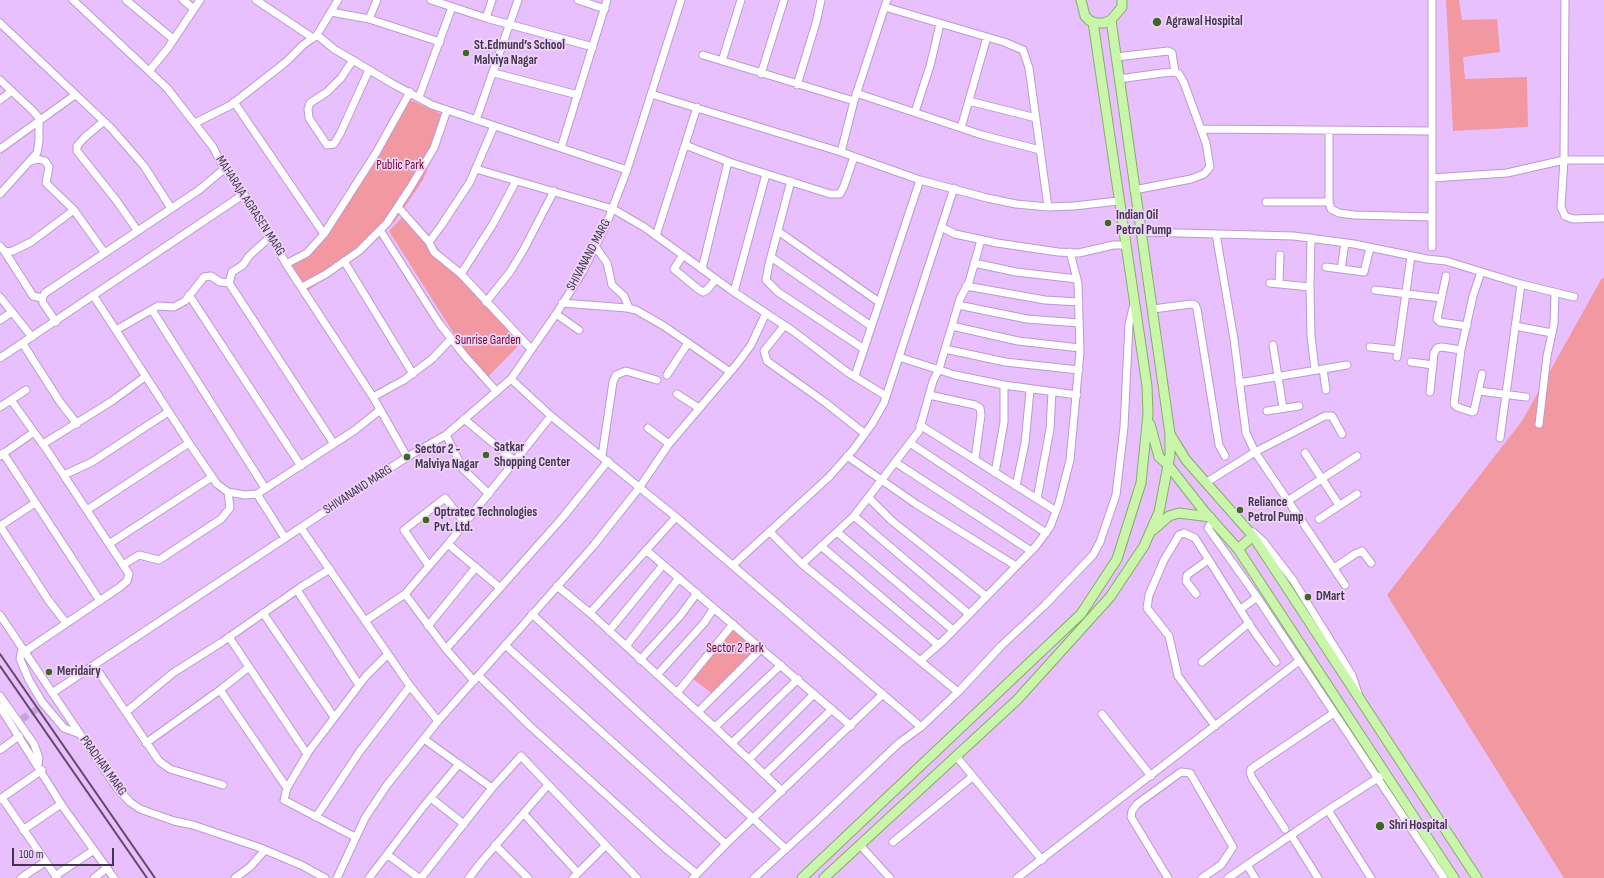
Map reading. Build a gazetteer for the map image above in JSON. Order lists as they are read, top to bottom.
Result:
{
  "streets": {
    "street": ["MAHARAJA AGRASEN MARG", "SHIVANAND MARG", "PRADHAN MARG"]
  },
  "crossings": [
    ["MAHARAJA AGRASEN MARG", "SHIVANAND MARG"],
    ["SHIVANAND MARG", "PRADHAN MARG"]
  ],
  "parks": ["Public Park", "Sunrise Garden", "Sector 2 Park"],
  "places": [
    "Agrawal Hospital",
    "St.Edmund’s School Malviya Nagar",
    "Indian Oil Petrol Pump",
    "Satkar Shopping Center",
    "Sector 2 - Malviya Nagar",
    "Reliance Petrol Pump",
    "Optratec Technologies Pvt. Ltd.",
    "DMart",
    "Meridairy",
    "Shri Hospital"
  ],
  "scale_bar": "100 m"
}
